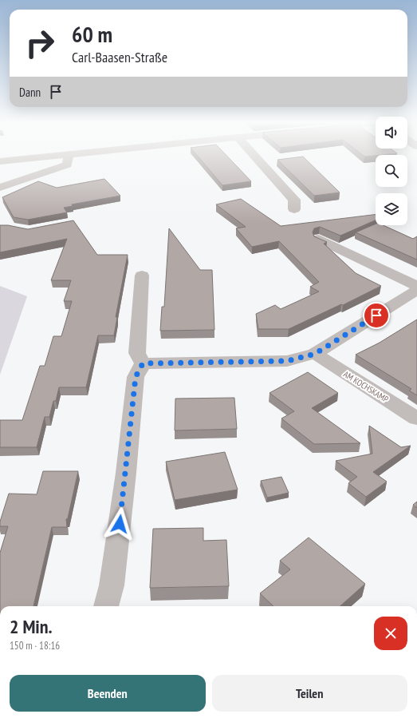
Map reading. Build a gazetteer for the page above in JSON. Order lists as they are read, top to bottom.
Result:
{
  "streets": {
    "street": ["AM KOCHSKAMP"]
  },
  "page": {
    "turn": ["60 m", "Carl-Baasen-Straße"],
    "then": "Dann",
    "heading": ["2 Min.", "150 m · 18:16"],
    "buttons": ["Beenden", "Teilen"]
  }
}
